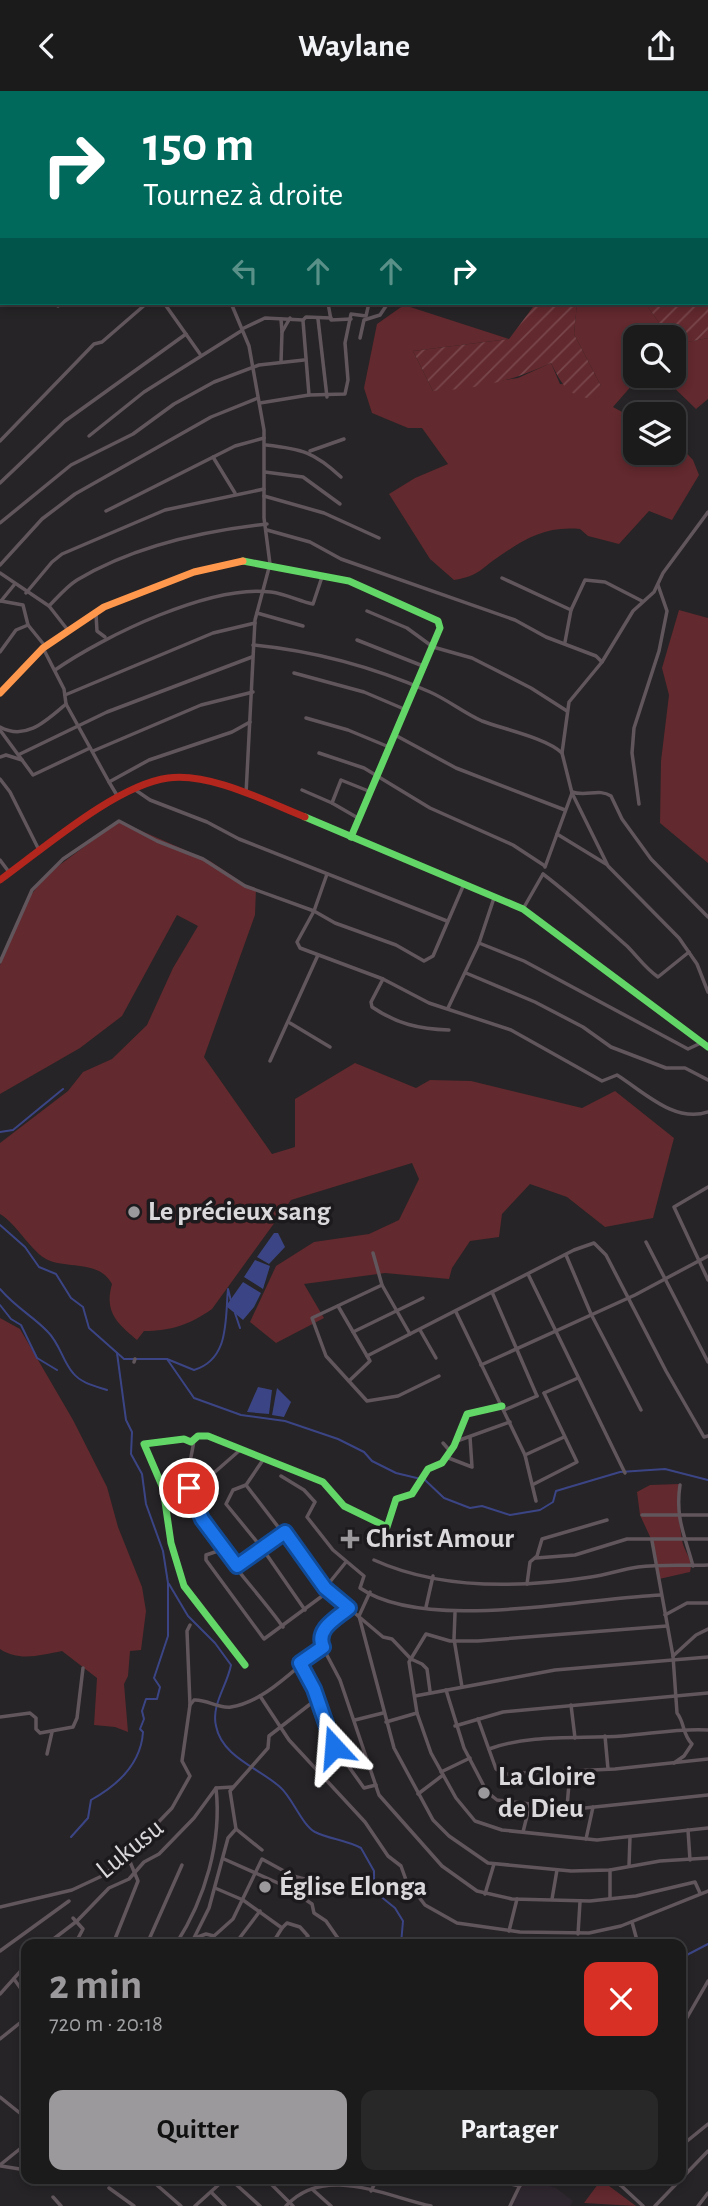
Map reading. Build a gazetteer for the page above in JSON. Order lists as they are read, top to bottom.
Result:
{
  "streets": {
    "street": ["Lukusu"]
  },
  "places": {
    "other": ["Le précieux sang", "La Gloire de Dieu", "Église Elonga"],
    "health": ["Christ Amour"]
  },
  "page": {
    "header": "Waylane",
    "turn": ["150 m", "Tournez à droite"],
    "heading": ["2 min", "720 m · 20:18"],
    "buttons": ["Quitter", "Partager"]
  }
}
